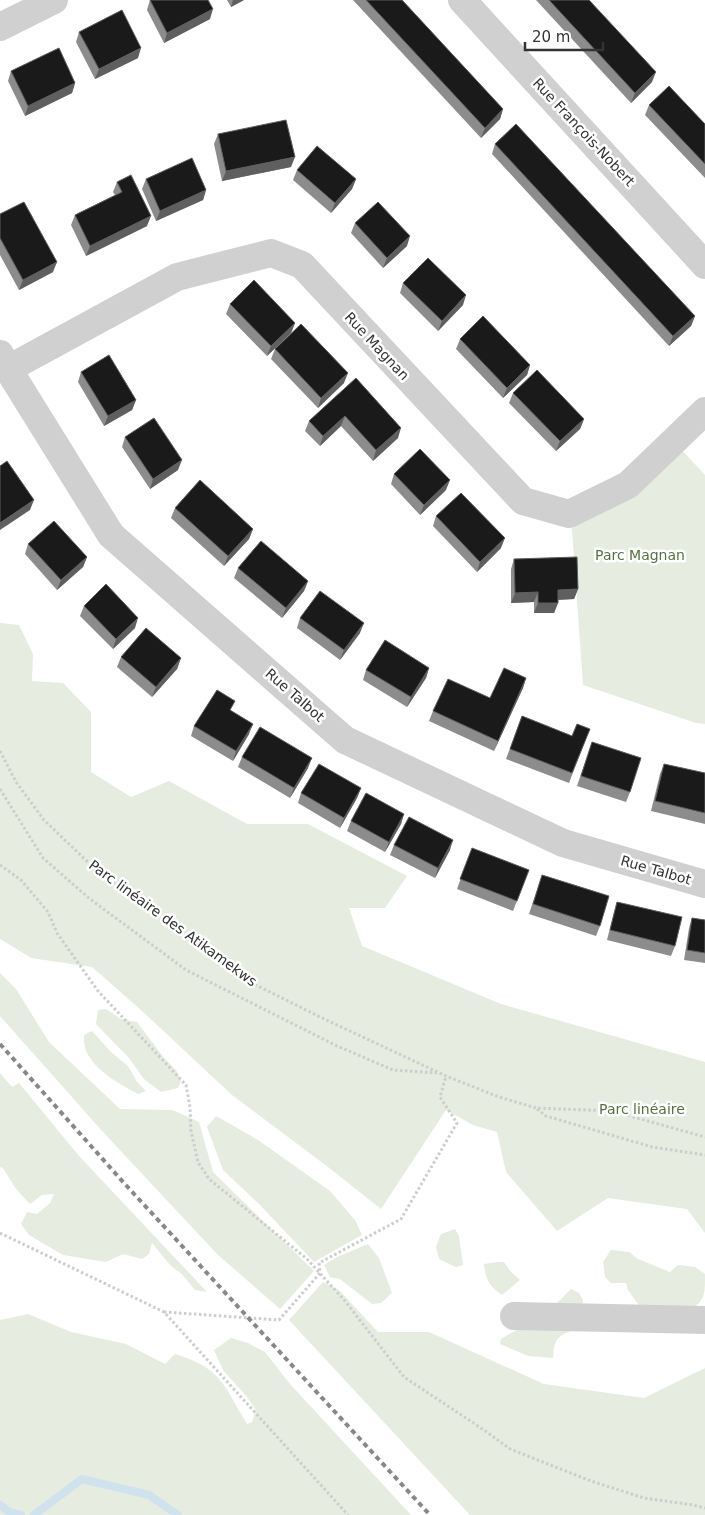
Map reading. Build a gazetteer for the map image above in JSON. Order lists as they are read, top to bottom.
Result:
{
  "streets": {
    "street": ["Rue François-Nobert", "Rue Magnan", "Rue Talbot"],
    "path": ["Parc linéaire des Atikamekws"]
  },
  "crossings": [
    ["Rue Magnan", "Rue Talbot"]
  ],
  "parks": ["Parc Magnan", "Parc linéaire"],
  "scale_bar": "20 m"
}
